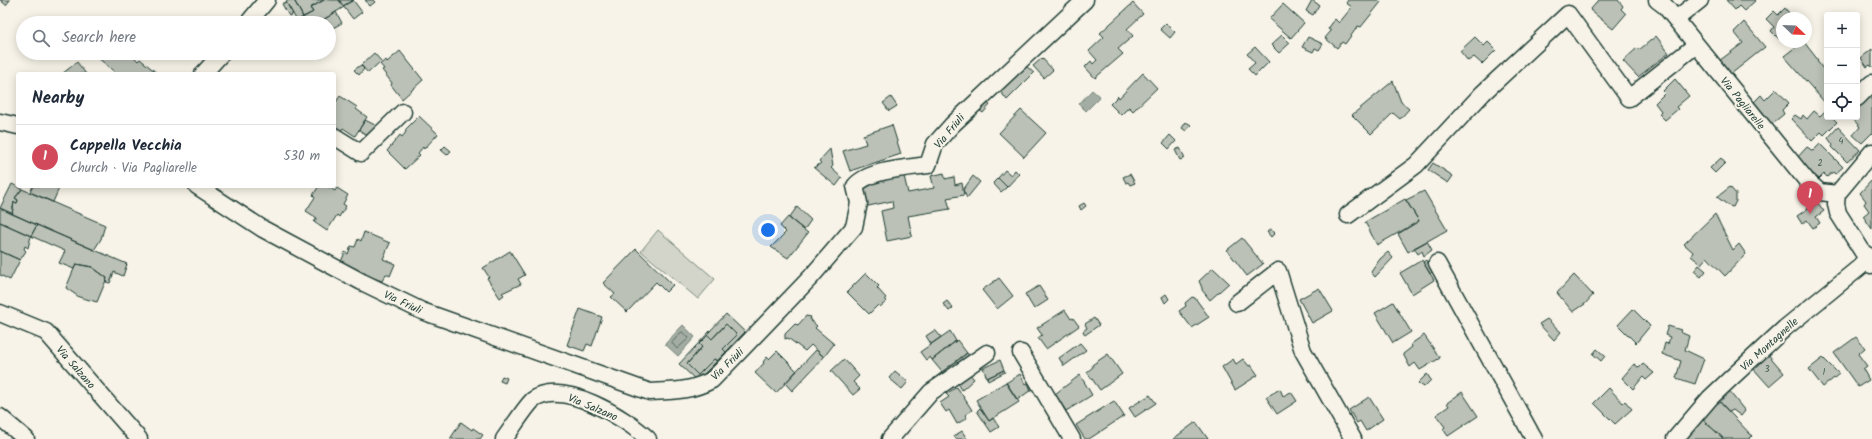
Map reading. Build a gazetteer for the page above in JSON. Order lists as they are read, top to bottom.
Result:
{
  "streets": {
    "street": [
      "Via Pagliarelle",
      "Via Friuli",
      "Via Montagnelle",
      "Via Salzano"
    ]
  },
  "house_numbers": [
    "4",
    "2",
    "3",
    "1"
  ],
  "north": "bottom right",
  "page": {
    "map_buttons": ["+", "−"],
    "search": "Search here",
    "heading": "Nearby",
    "list": [
      {
        "mark": "1",
        "name": "Cappella Vecchia",
        "note": "Church · Via Pagliarelle",
        "value": "530 m"
      }
    ],
    "pins": "1"
  }
}
